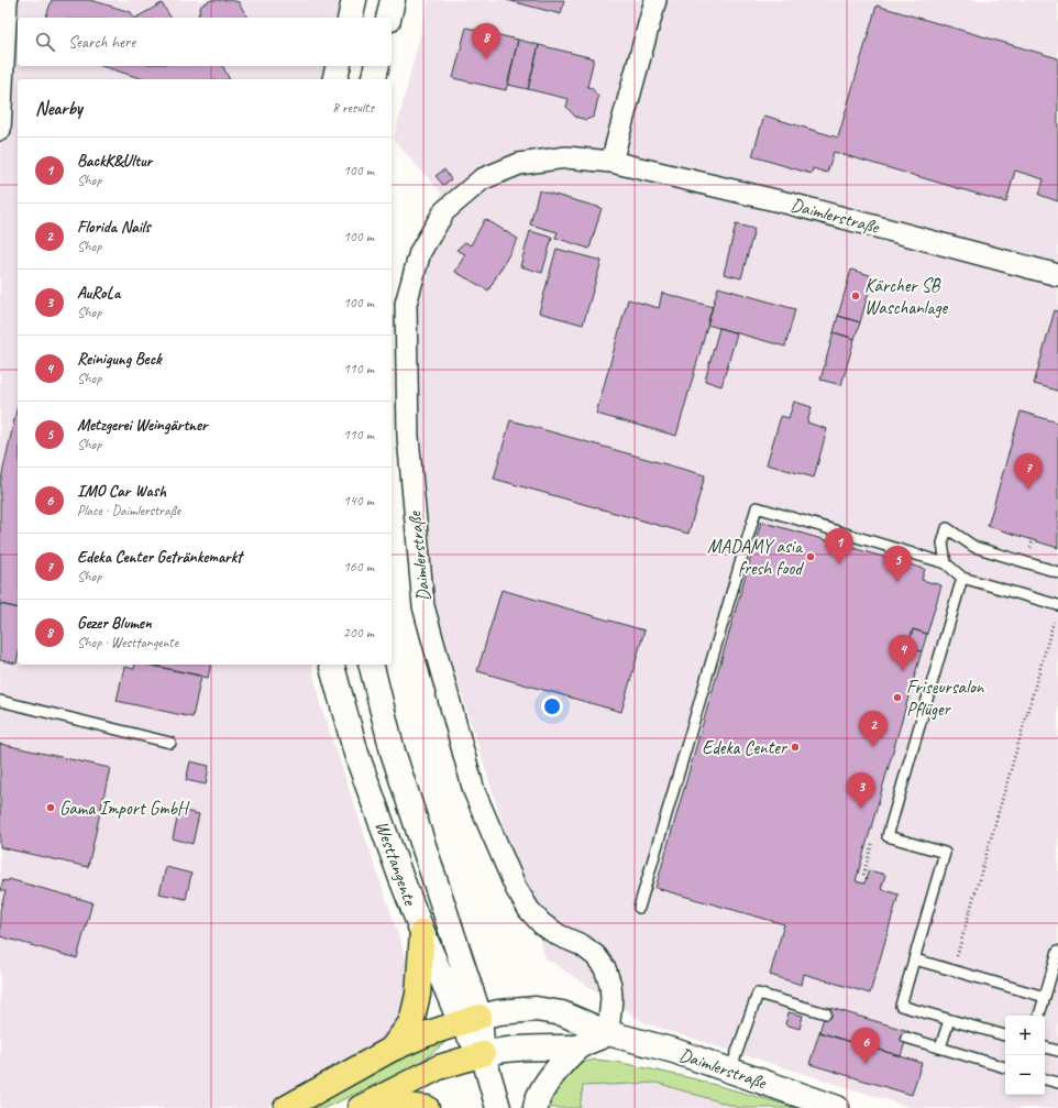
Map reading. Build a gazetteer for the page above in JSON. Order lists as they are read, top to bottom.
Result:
{
  "streets": {
    "main road": ["Daimlerstraße", "Westtangente"]
  },
  "crossings": [
    ["Daimlerstraße", "Westtangente"]
  ],
  "places": [
    "Kärcher SB Waschanlage",
    "MADAMY asia fresh food",
    "Friseursalon Pflüger",
    "Edeka Center",
    "Gama Import GmbH"
  ],
  "page": {
    "search": "Search here",
    "pins": [
      "8",
      "7",
      "1",
      "5",
      "4",
      "2",
      "3",
      "6"
    ],
    "heading": ["Nearby", "8 results"],
    "list": [
      {
        "mark": "1",
        "name": "BackK&Ultur",
        "note": "Shop",
        "value": "100 m"
      },
      {
        "mark": "2",
        "name": "Florida Nails",
        "note": "Shop",
        "value": "100 m"
      },
      {
        "mark": "3",
        "name": "AuRoLa",
        "note": "Shop",
        "value": "100 m"
      },
      {
        "mark": "4",
        "name": "Reinigung Beck",
        "note": "Shop",
        "value": "110 m"
      },
      {
        "mark": "5",
        "name": "Metzgerei Weingärtner",
        "note": "Shop",
        "value": "110 m"
      },
      {
        "mark": "6",
        "name": "IMO Car Wash",
        "note": "Place · Daimlerstraße",
        "value": "140 m"
      },
      {
        "mark": "7",
        "name": "Edeka Center Getränkemarkt",
        "note": "Shop",
        "value": "160 m"
      },
      {
        "mark": "8",
        "name": "Gezer Blumen",
        "note": "Shop · Westtangente",
        "value": "200 m"
      }
    ],
    "map_buttons": ["+", "−"]
  }
}
